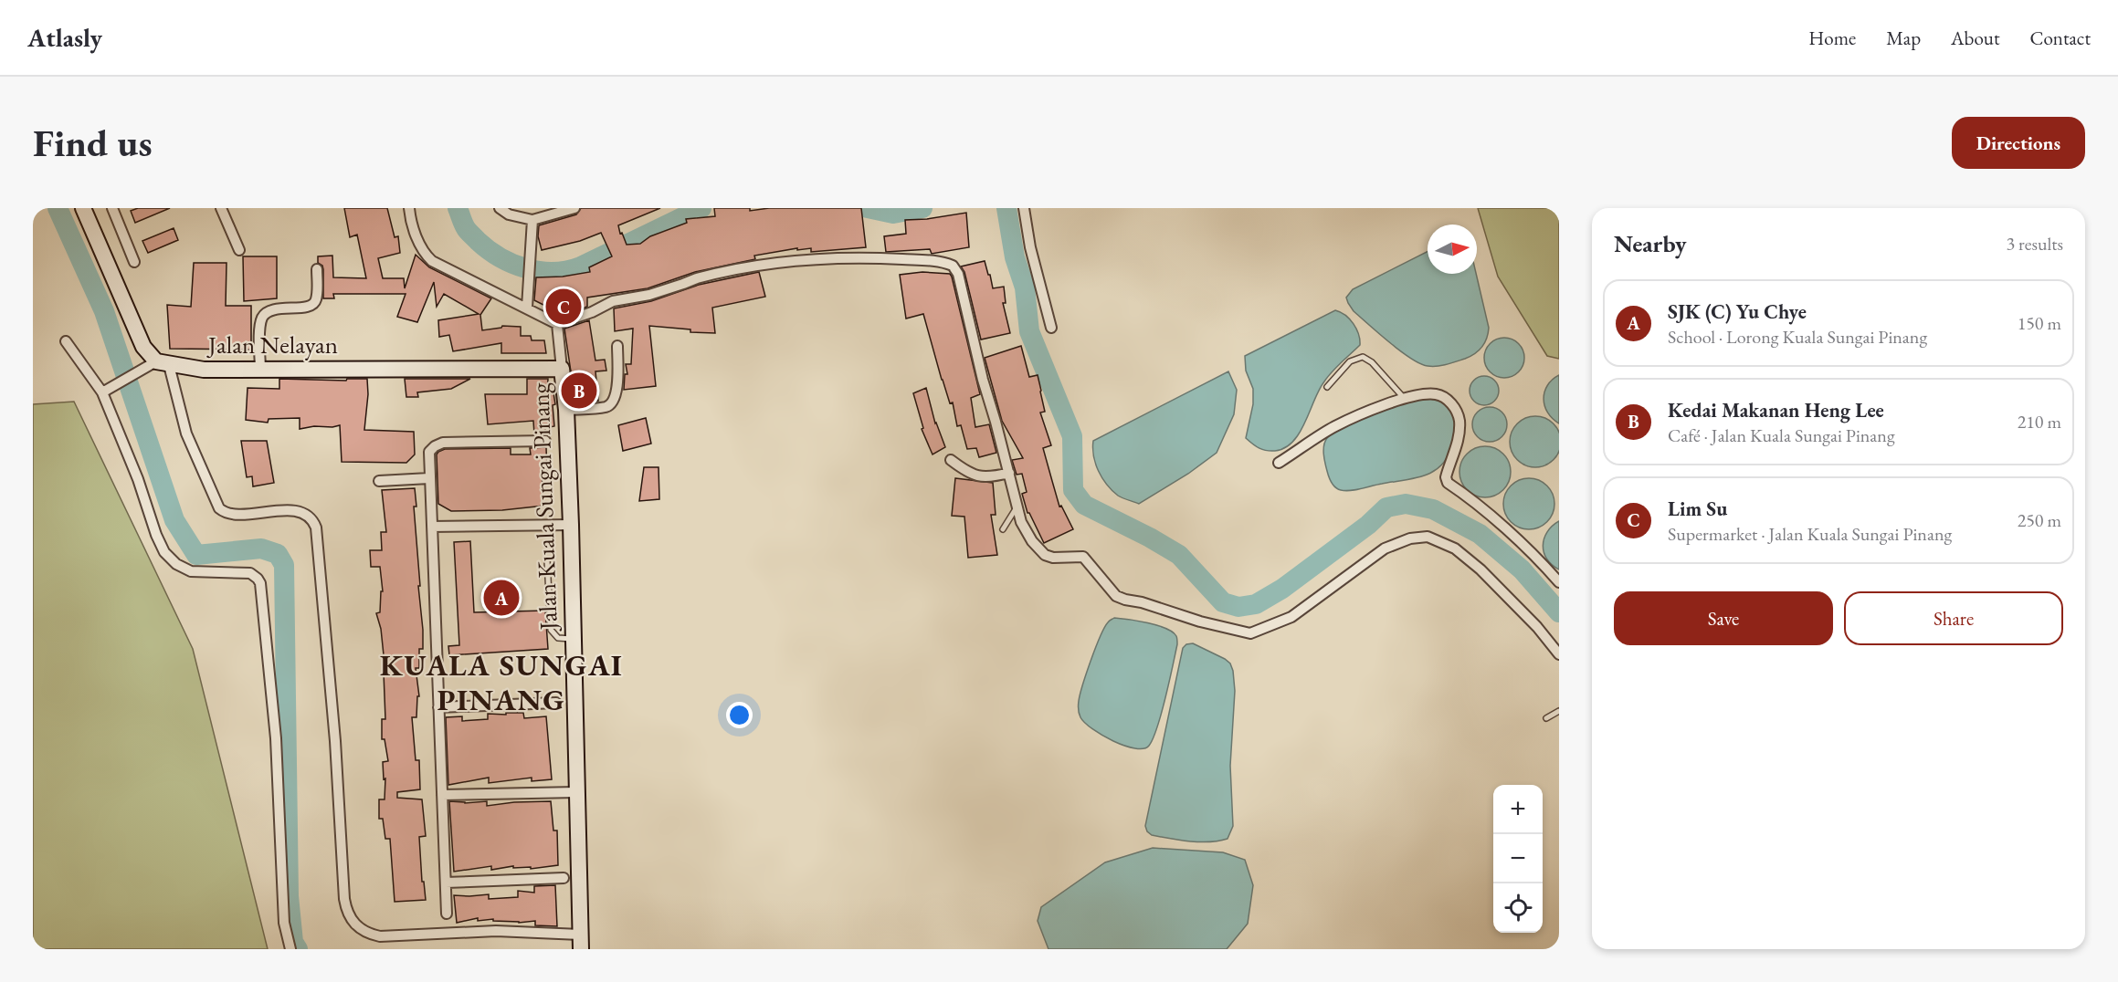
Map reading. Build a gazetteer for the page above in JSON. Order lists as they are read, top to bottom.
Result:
{
  "streets": {
    "street": ["Jalan Nelayan", "Jalan Kuala Sungai Pinang"]
  },
  "crossings": [
    ["Jalan Nelayan", "Jalan Kuala Sungai Pinang"]
  ],
  "districts": ["KUALA SUNGAI PINANG"],
  "north": "right",
  "page": {
    "header": "Atlasly",
    "nav": [
      "Home",
      "Map",
      "About",
      "Contact"
    ],
    "buttons": [
      "Directions",
      ["Save", "Share"]
    ],
    "title": "Find us",
    "heading": ["Nearby", "3 results"],
    "list": [
      {
        "mark": "A",
        "name": "SJK (C) Yu Chye",
        "note": "School · Lorong Kuala Sungai Pinang",
        "value": "150 m"
      },
      {
        "mark": "B",
        "name": "Kedai Makanan Heng Lee",
        "note": "Café · Jalan Kuala Sungai Pinang",
        "value": "210 m"
      },
      {
        "mark": "C",
        "name": "Lim Su",
        "note": "Supermarket · Jalan Kuala Sungai Pinang",
        "value": "250 m"
      }
    ],
    "pins": ["C", "B", "A"],
    "map_buttons": ["+", "−"]
  }
}
